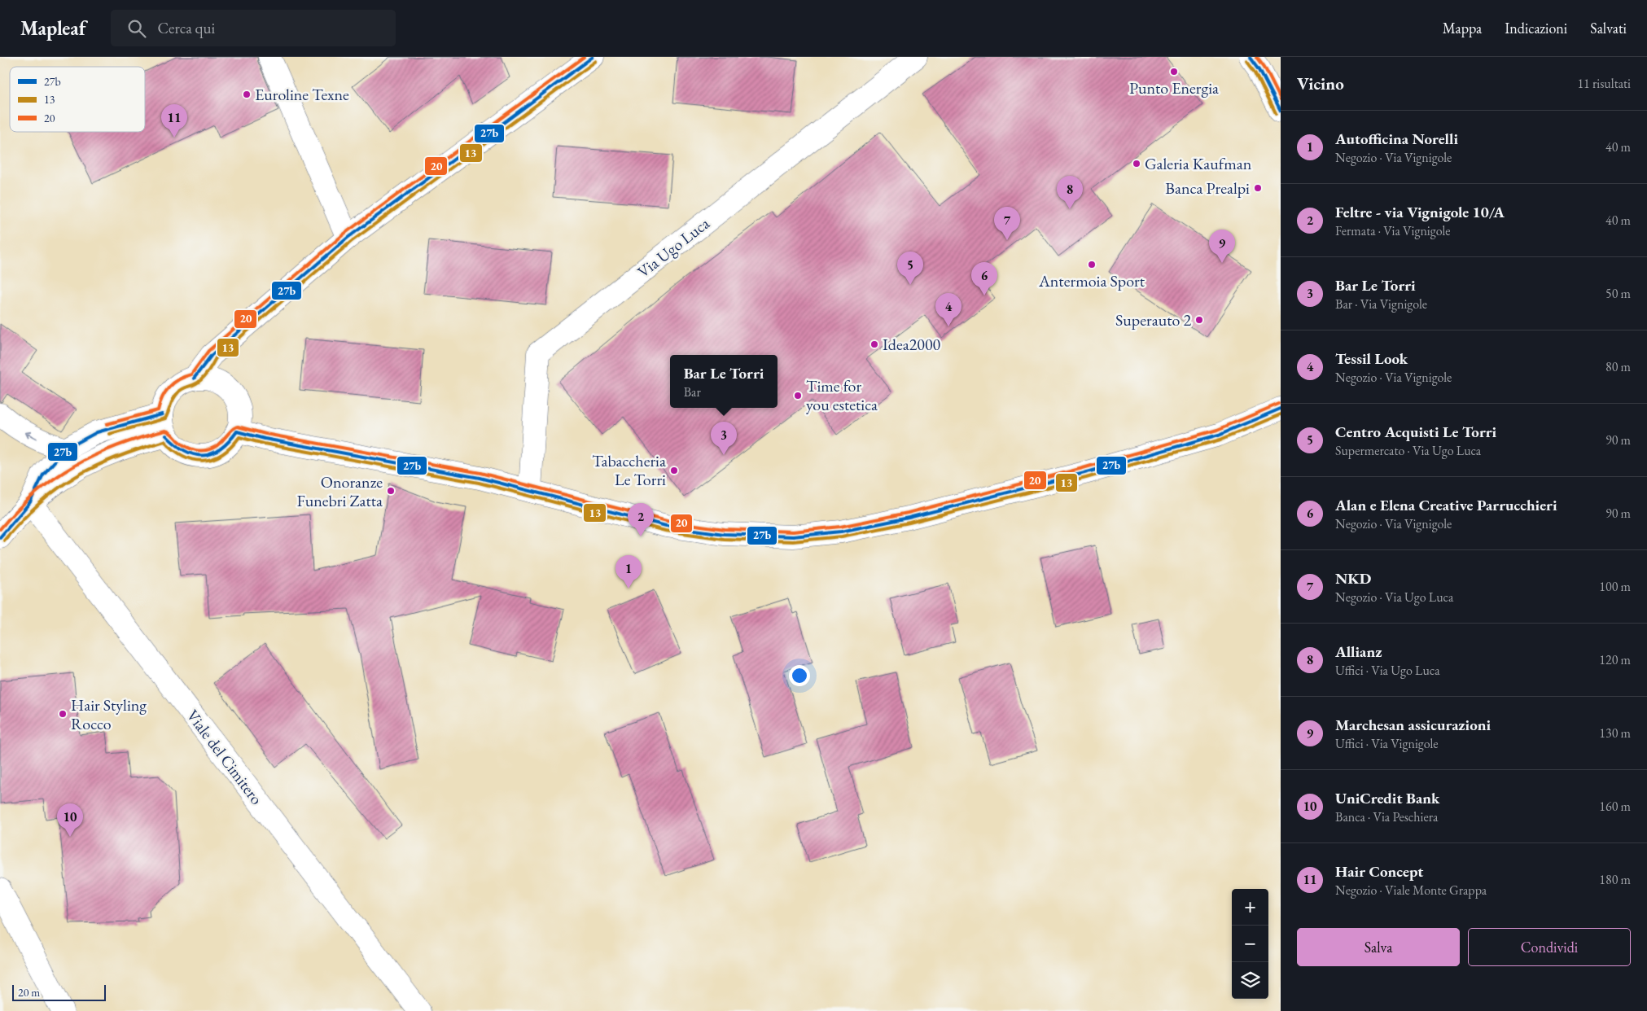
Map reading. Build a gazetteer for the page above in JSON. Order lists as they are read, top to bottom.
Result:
{
  "streets": {
    "street": ["Via Ugo Luca", "Viale del Cimitero"]
  },
  "places": [
    "Punto Energia",
    "Euroline Texne",
    "Galeria Kaufman",
    "Banca Prealpi",
    "Antermoia Sport",
    "Superauto 2",
    "Idea2000",
    "Time for you estetica",
    "Tabaccheria Le Torri",
    "Onoranze Funebri Zatta",
    "Hair Styling Rocco"
  ],
  "lines": ["transit line 27b", "transit line 20", "transit line 13"],
  "legend": ["27b", "13", "20"],
  "scale_bar": "20 m",
  "page": {
    "header": "Mapleaf",
    "search": "Cerca qui",
    "nav": ["Mappa", "Indicazioni", "Salvati"],
    "heading": ["Vicino", "11 risultati"],
    "pins": [
      "11",
      "8",
      "7",
      "9",
      "5",
      "6",
      "4",
      "3",
      "2",
      "1",
      "10"
    ],
    "list": [
      {
        "mark": "1",
        "name": "Autofficina Norelli",
        "note": "Negozio · Via Vignigole",
        "value": "40 m"
      },
      {
        "mark": "2",
        "name": "Feltre - via Vignigole 10/A",
        "note": "Fermata · Via Vignigole",
        "value": "40 m"
      },
      {
        "mark": "3",
        "name": "Bar Le Torri",
        "note": "Bar · Via Vignigole",
        "value": "50 m"
      },
      {
        "mark": "4",
        "name": "Tessil Look",
        "note": "Negozio · Via Vignigole",
        "value": "80 m"
      },
      {
        "mark": "5",
        "name": "Centro Acquisti Le Torri",
        "note": "Supermercato · Via Ugo Luca",
        "value": "90 m"
      },
      {
        "mark": "6",
        "name": "Alan e Elena Creative Parrucchieri",
        "note": "Negozio · Via Vignigole",
        "value": "90 m"
      },
      {
        "mark": "7",
        "name": "NKD",
        "note": "Negozio · Via Ugo Luca",
        "value": "100 m"
      },
      {
        "mark": "8",
        "name": "Allianz",
        "note": "Uffici · Via Ugo Luca",
        "value": "120 m"
      },
      {
        "mark": "9",
        "name": "Marchesan assicurazioni",
        "note": "Uffici · Via Vignigole",
        "value": "130 m"
      },
      {
        "mark": "10",
        "name": "UniCredit Bank",
        "note": "Banca · Via Peschiera",
        "value": "160 m"
      },
      {
        "mark": "11",
        "name": "Hair Concept",
        "note": "Negozio · Viale Monte Grappa",
        "value": "180 m"
      }
    ],
    "popup": ["Bar Le Torri", "Bar"],
    "map_buttons": ["+", "−"],
    "buttons": ["Salva", "Condividi"],
    "scale": "20 m"
  }
}
